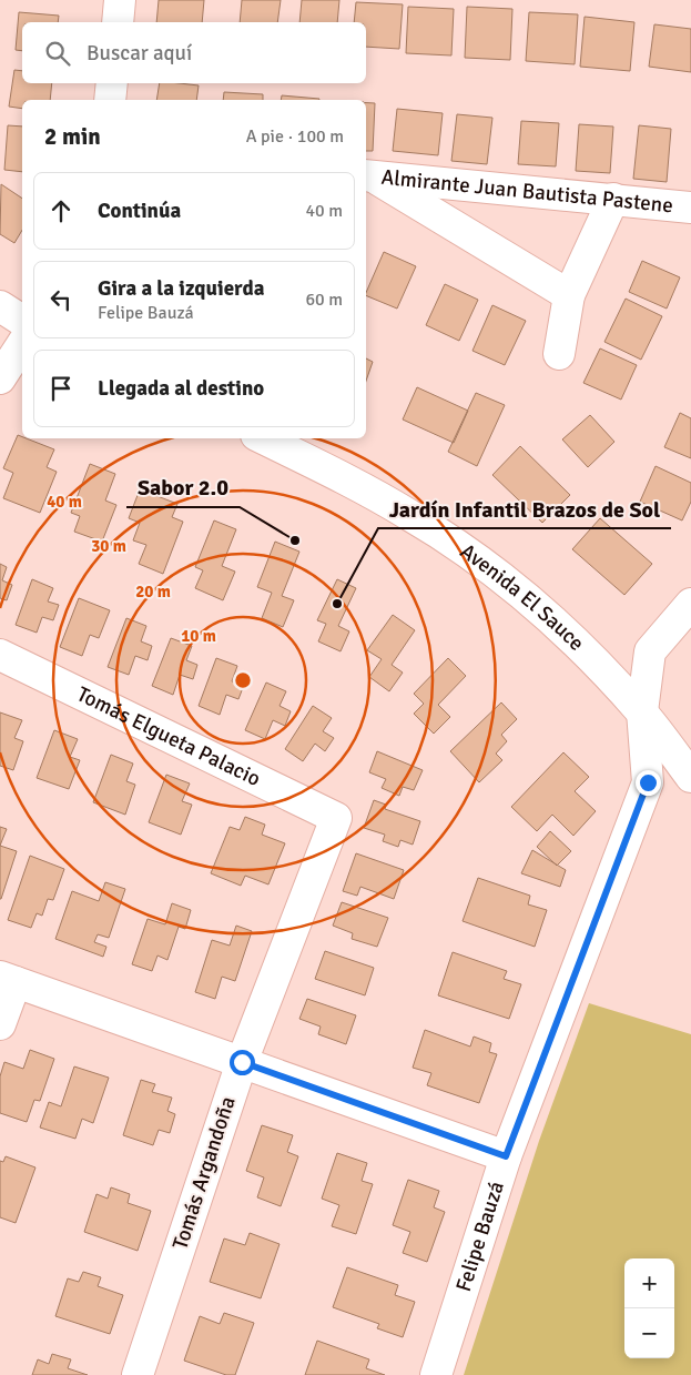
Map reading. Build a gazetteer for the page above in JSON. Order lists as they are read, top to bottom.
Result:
{
  "streets": {
    "street": [
      "Almirante Juan Bautista Pastene",
      "Avenida El Sauce",
      "Tomás Elgueta Palacio",
      "Tomás Argandoña",
      "Felipe Bauzá"
    ]
  },
  "crossings": [
    ["Avenida El Sauce", "Felipe Bauzá"],
    ["Tomás Elgueta Palacio", "Tomás Argandoña"]
  ],
  "places": ["Sabor 2.0", "Jardín Infantil Brazos de Sol"],
  "page": {
    "search": "Buscar aquí",
    "heading": ["2 min", "A pie · 100 m"],
    "list": [
      ["Continúa", "40 m"],
      ["Gira a la izquierda", "Felipe Bauzá", "60 m"],
      "Llegada al destino"
    ],
    "map_buttons": ["+", "−"]
  },
  "rings": [
    "40 m",
    "30 m",
    "20 m",
    "10 m"
  ]
}
